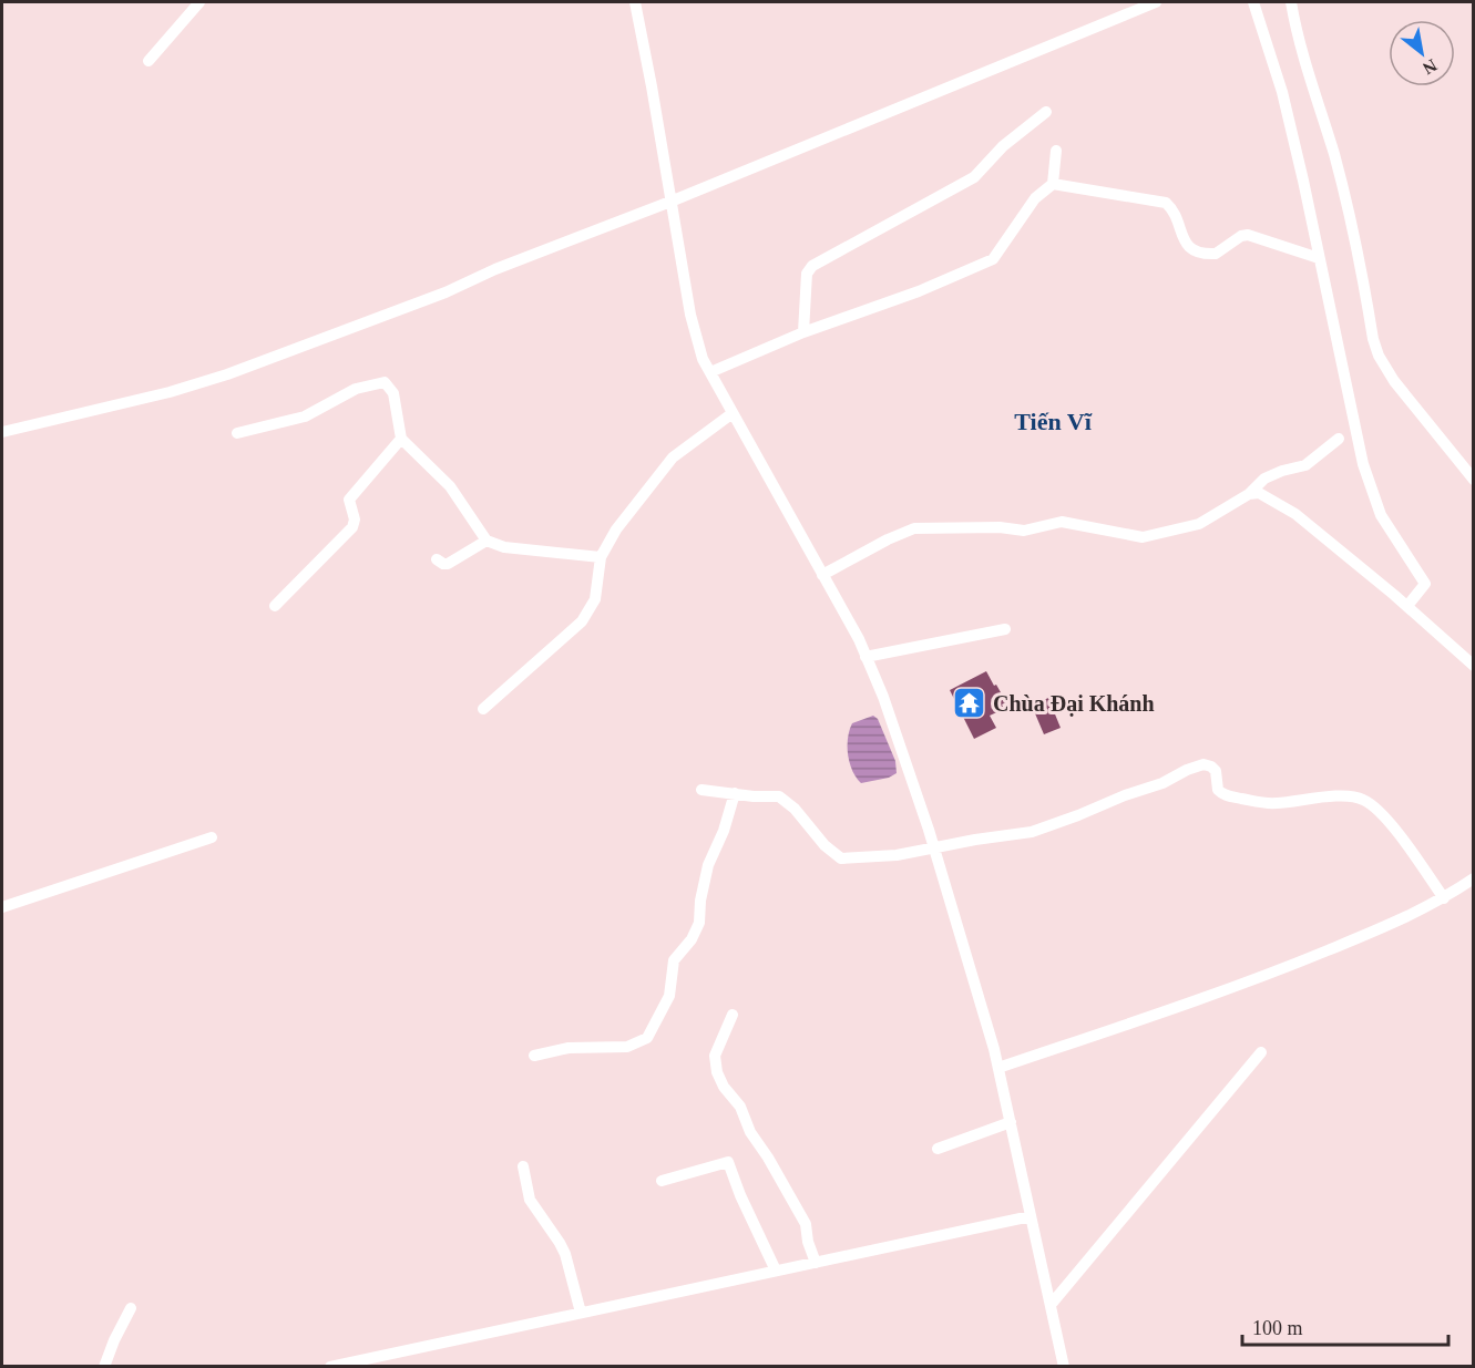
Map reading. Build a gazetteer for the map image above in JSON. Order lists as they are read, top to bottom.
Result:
{
  "districts": ["Tiến Vĩ"],
  "places": {
    "temple": ["Chùa Đại Khánh"]
  },
  "scale_bar": "100 m",
  "north": "bottom right"
}
